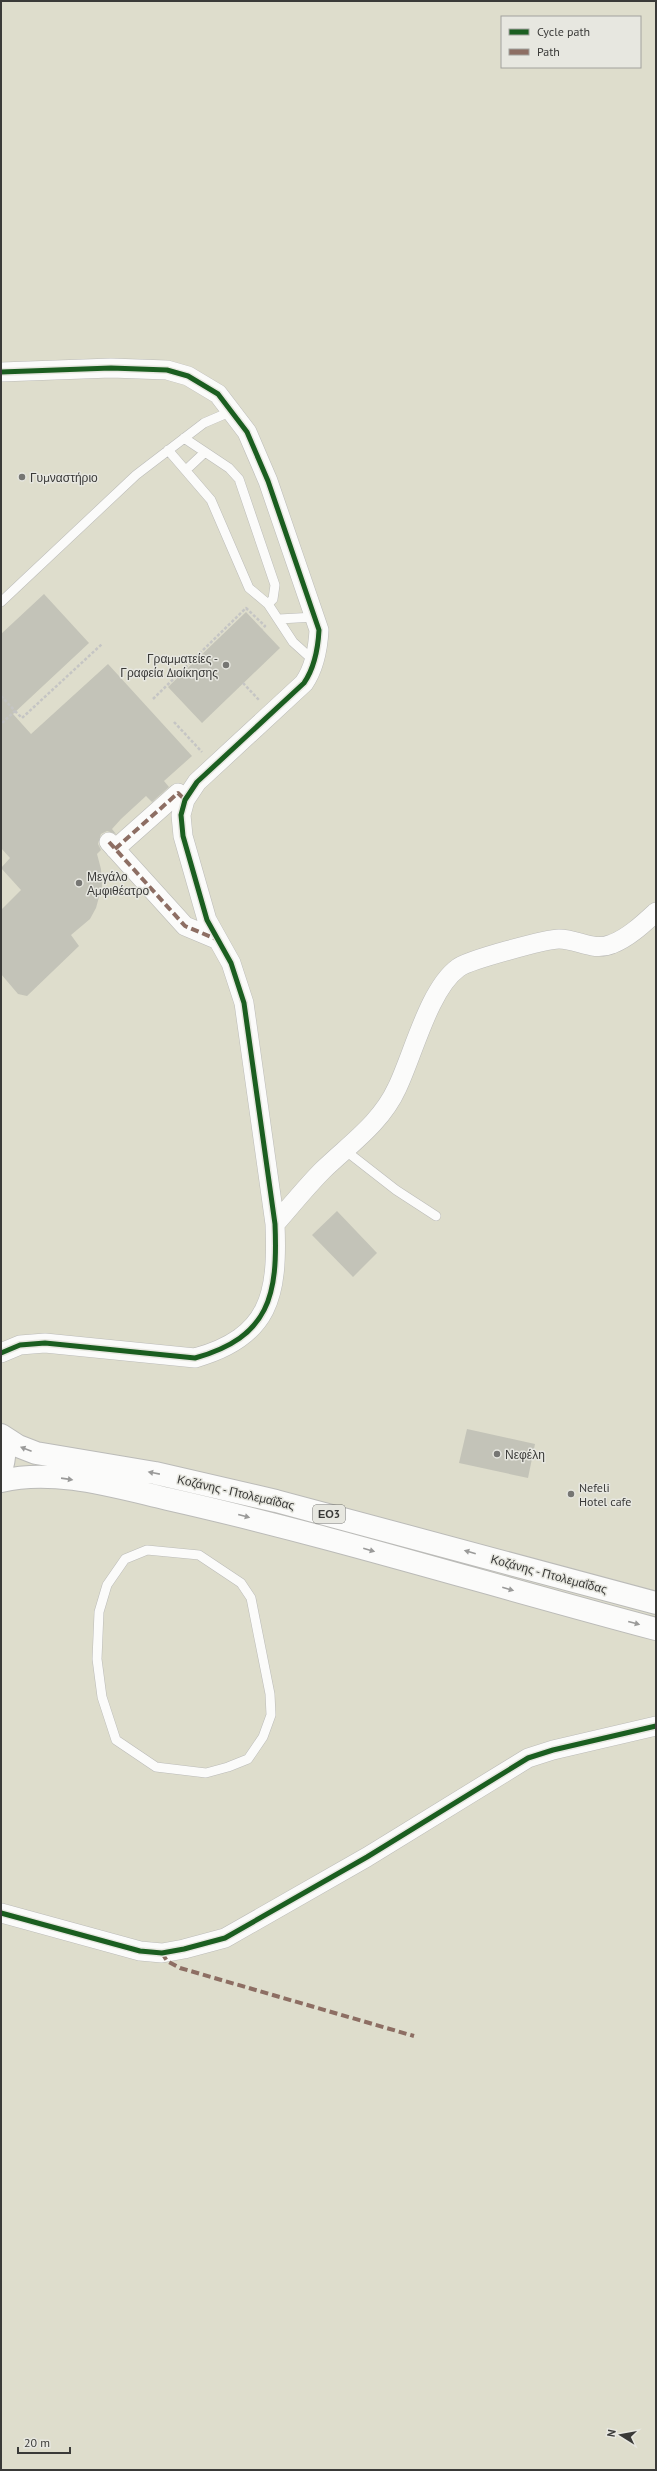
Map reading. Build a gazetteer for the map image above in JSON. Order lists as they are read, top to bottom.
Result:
{
  "streets": {
    "main road": ["Κοζάνης - Πτολεμαΐδας", "ΕΟ3"]
  },
  "places": [
    "Γυμναστήριο",
    "Γραμματείες - Γραφεία Διοίκησης",
    "Μεγάλο Αμφιθέατρο",
    "Νεφέλη",
    "Nefeli Hotel cafe"
  ],
  "legend": ["Cycle path", "Path"],
  "scale_bar": "20 m",
  "north": "left"
}
